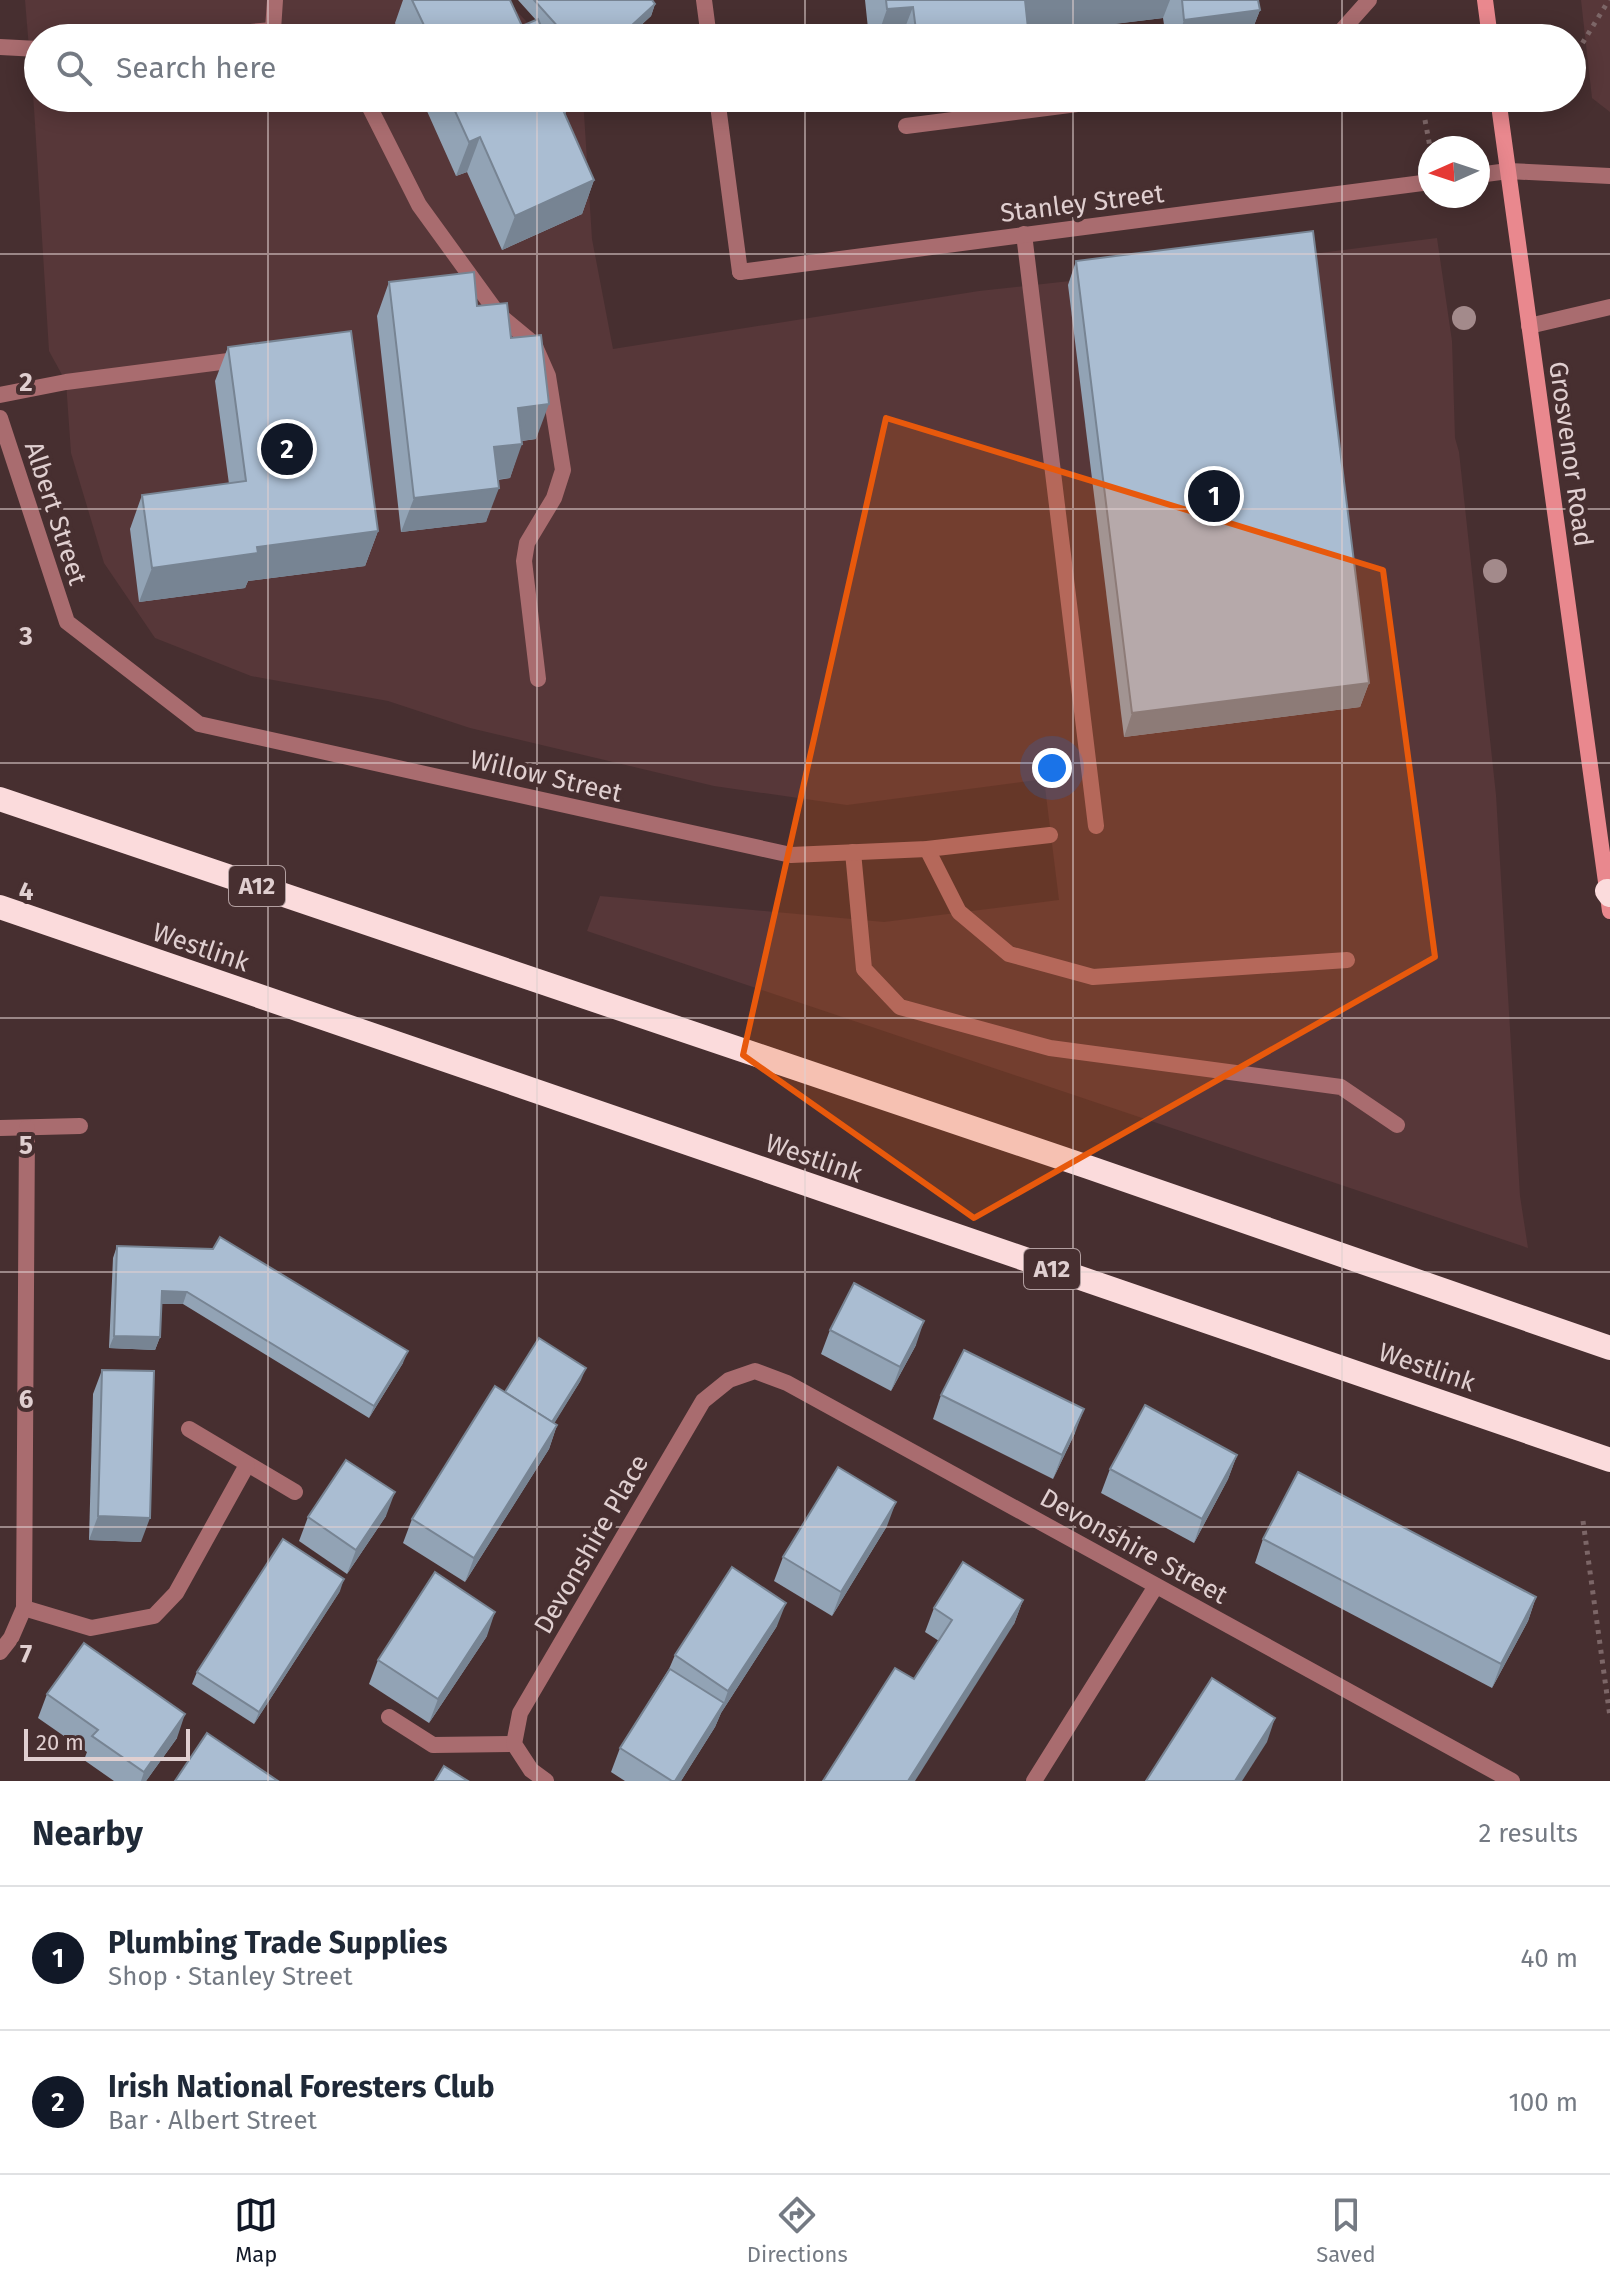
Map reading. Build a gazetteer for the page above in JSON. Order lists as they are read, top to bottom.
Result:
{
  "streets": {
    "highway": ["A12", "Westlink"],
    "main road": ["Grosvenor Road"],
    "street": [
      "Stanley Street",
      "Albert Street",
      "Willow Street",
      "Devonshire Place",
      "Devonshire Street"
    ]
  },
  "crossings": [
    ["Albert Street", "Willow Street"],
    ["Devonshire Place", "Devonshire Street"]
  ],
  "scale_bar": "20 m",
  "north": "left",
  "page": {
    "search": "Search here",
    "pins": ["2", "1"],
    "scale": "20 m",
    "heading": ["Nearby", "2 results"],
    "list": [
      {
        "mark": "1",
        "name": "Plumbing Trade Supplies",
        "note": "Shop · Stanley Street",
        "value": "40 m"
      },
      {
        "mark": "2",
        "name": "Irish National Foresters Club",
        "note": "Bar · Albert Street",
        "value": "100 m"
      }
    ],
    "nav": ["Map", "Directions", "Saved"]
  },
  "grid": {
    "rows": [
      "2",
      "3",
      "4",
      "5",
      "6",
      "7"
    ]
  }
}
